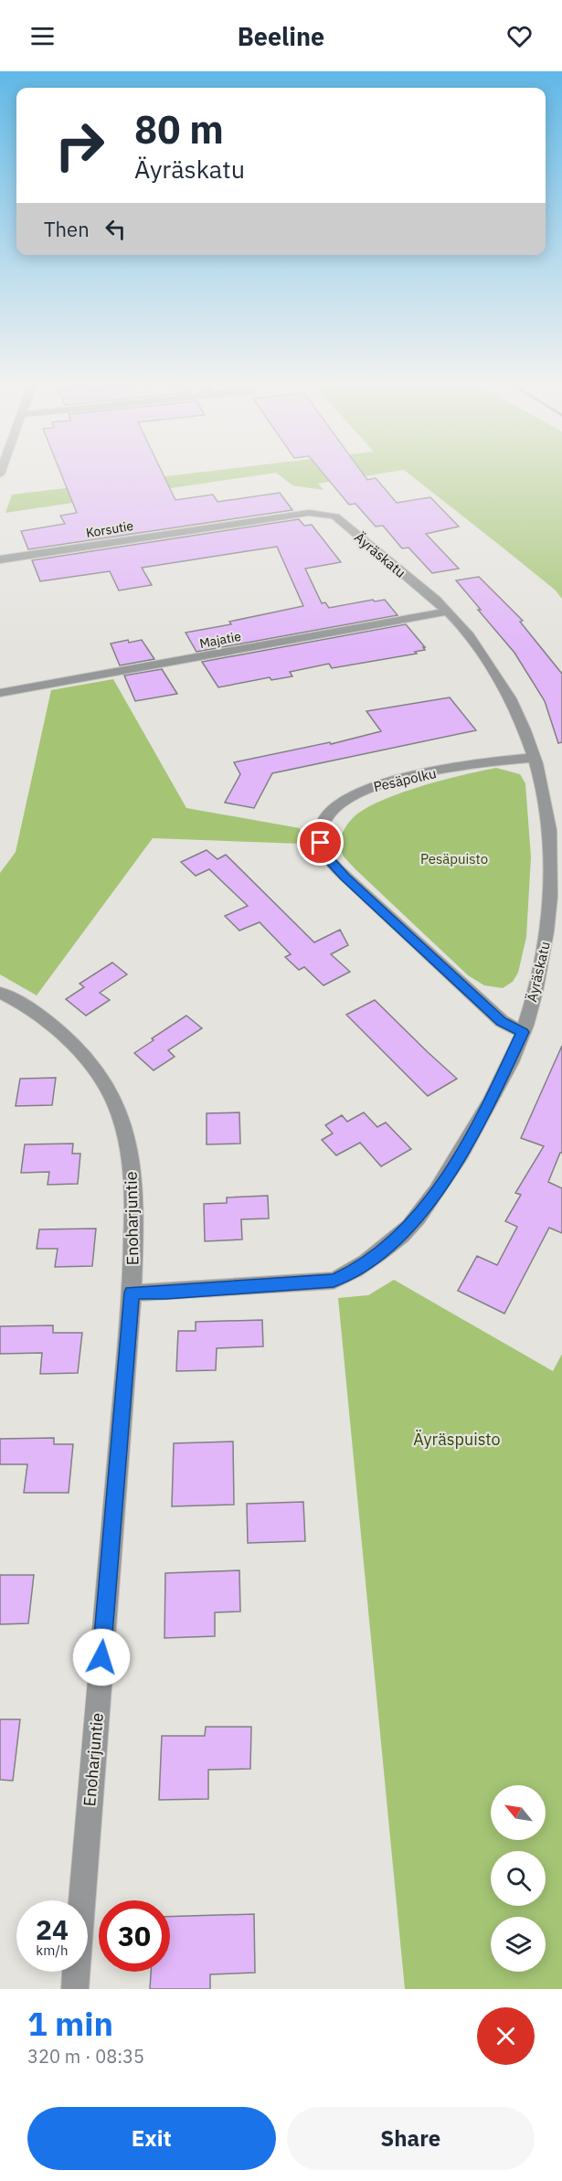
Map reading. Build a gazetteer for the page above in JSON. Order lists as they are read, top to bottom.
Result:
{
  "streets": {
    "street": [
      "Korsutie",
      "Äyräskatu",
      "Majatie",
      "Pesäpolku",
      "Enoharjuntie"
    ]
  },
  "crossings": [
    ["Korsutie", "Äyräskatu"],
    ["Äyräskatu", "Majatie"],
    ["Äyräskatu", "Pesäpolku"],
    ["Äyräskatu", "Enoharjuntie"]
  ],
  "parks": ["Pesäpuisto", "Äyräspuisto"],
  "north": "top left",
  "page": {
    "header": "Beeline",
    "turn": ["80 m", "Äyräskatu"],
    "then": "Then",
    "speed": "24 km/h",
    "limit": "30",
    "heading": ["1 min", "320 m · 08:35"],
    "buttons": ["Exit", "Share"]
  }
}
